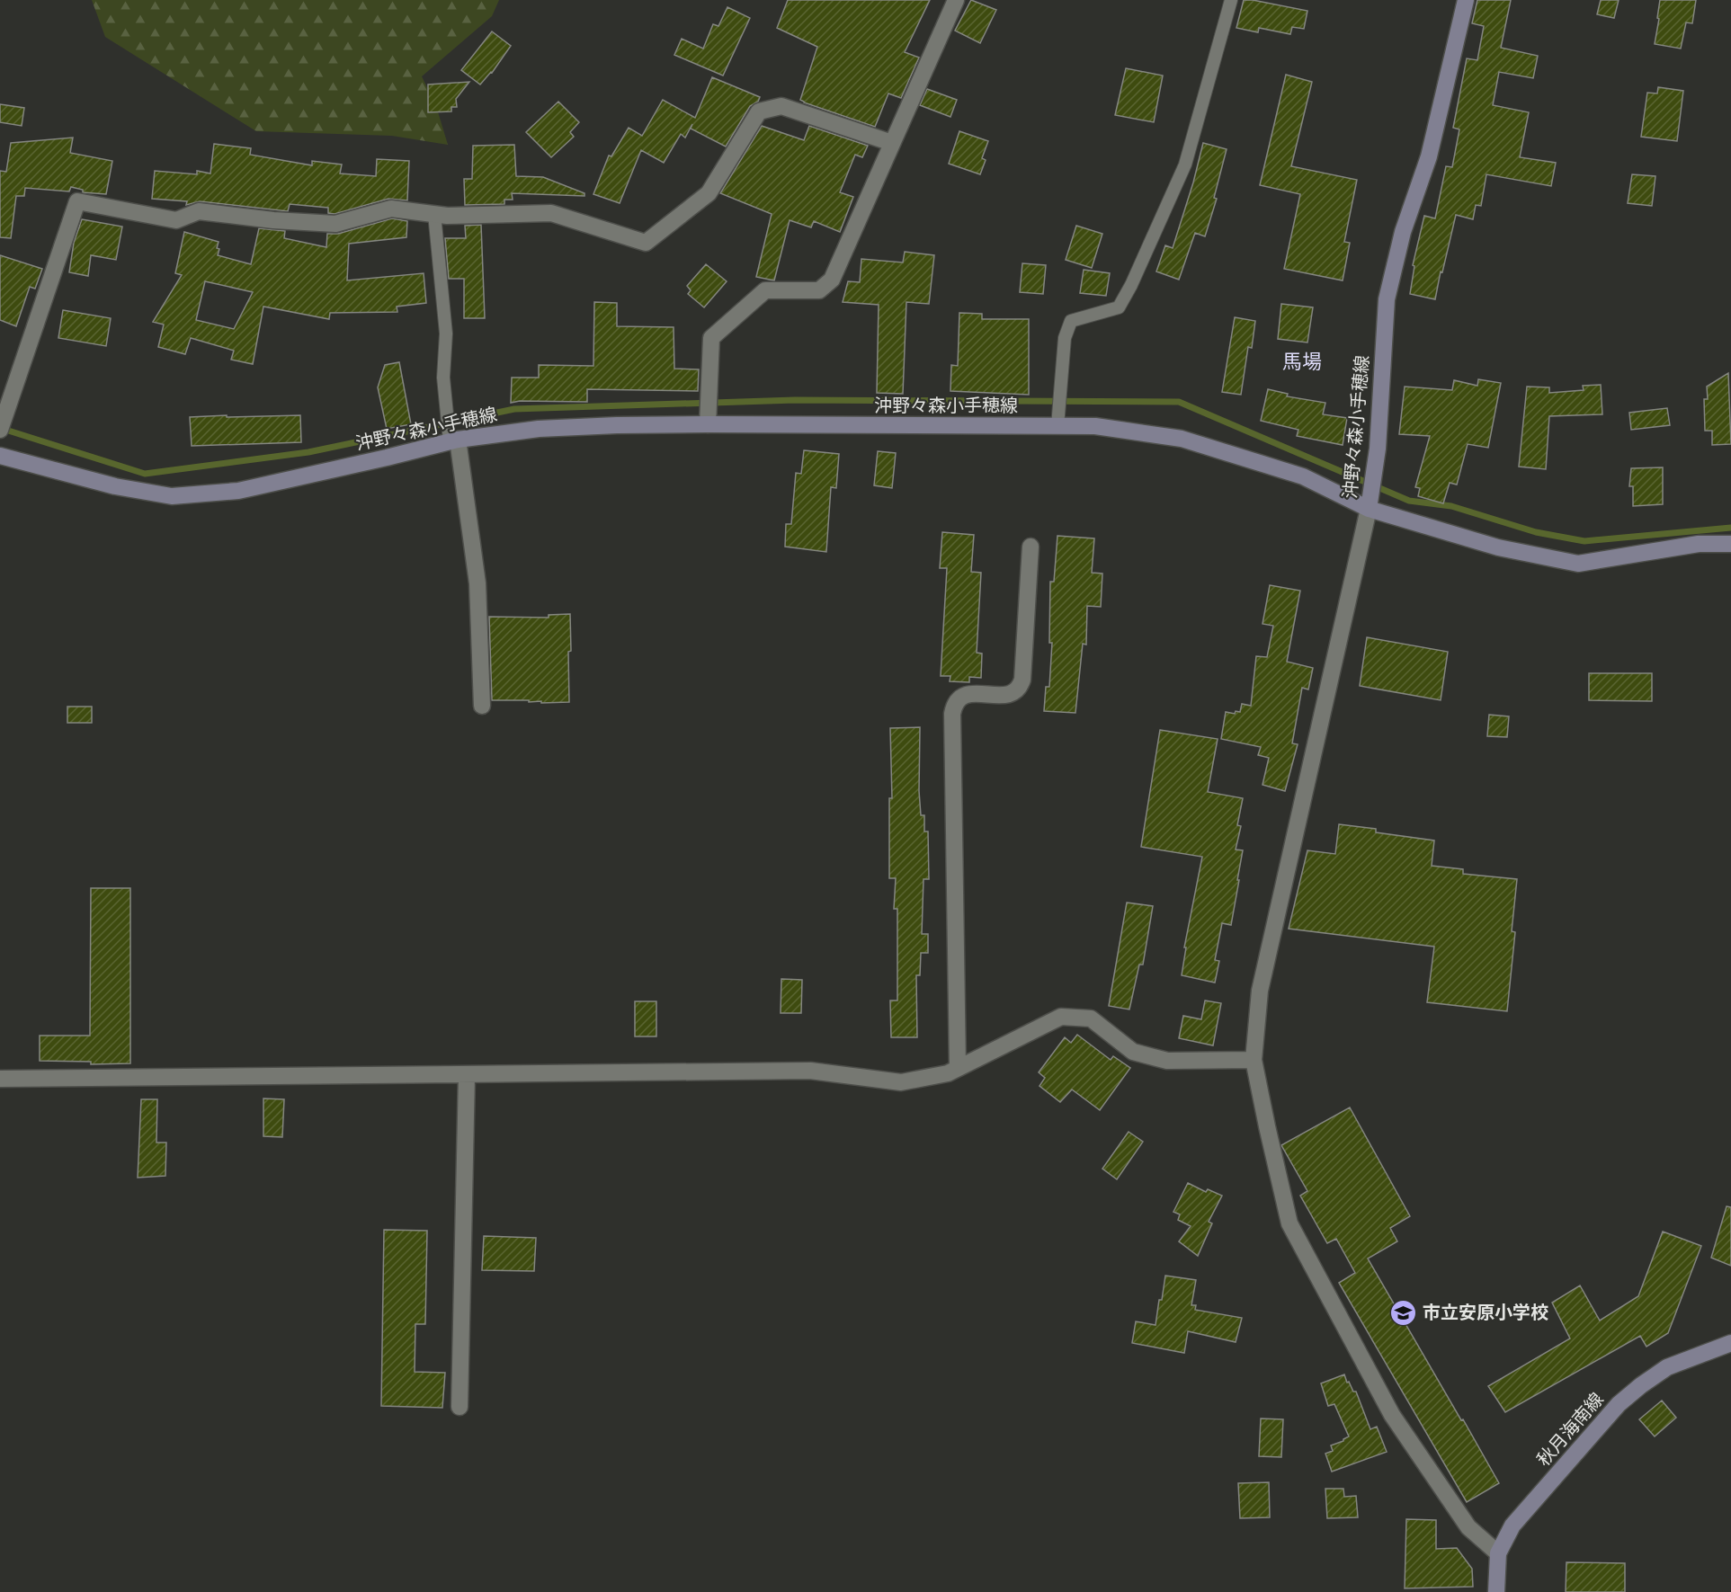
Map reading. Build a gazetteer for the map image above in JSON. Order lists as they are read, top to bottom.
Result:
{
  "streets": {
    "main road": ["沖野々森小手穂線", "秋月海南線"]
  },
  "districts": ["馬場"],
  "places": {
    "school or university": ["市立安原小学校"]
  }
}
